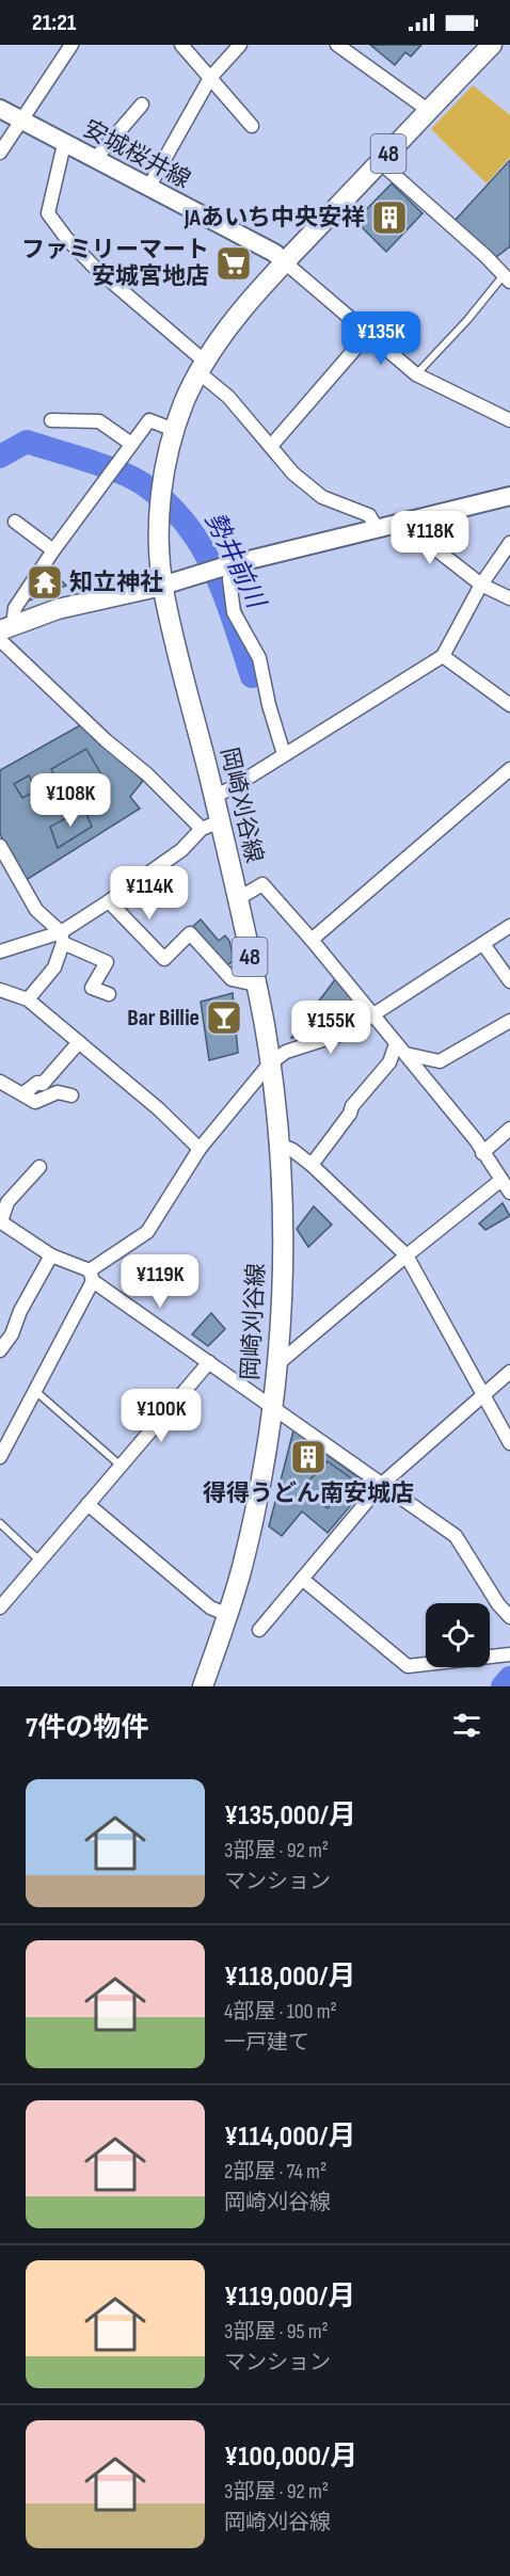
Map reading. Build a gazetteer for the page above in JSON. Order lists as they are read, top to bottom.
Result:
{
  "streets": {
    "main road": ["48", "岡崎刈谷線"],
    "street": ["安城桜井線"]
  },
  "crossings": [
    ["安城桜井線", "岡崎刈谷線"]
  ],
  "water": ["勢井前川"],
  "places": {
    "building": ["JAあいち中央安祥", "得得うどん南安城店"],
    "supermarket": ["ファミリーマート 安城宮地店"],
    "temple": ["知立神社"],
    "bar": ["Bar Billie"]
  },
  "page": {
    "status": "21:21",
    "price": [
      "¥135K",
      "¥118K",
      "¥108K",
      "¥114K",
      "¥155K",
      "¥119K",
      "¥100K"
    ],
    "heading": "7件の物件",
    "list": [
      {
        "name": "¥135,000/月",
        "note": "3部屋 · 92 m² · マンション"
      },
      {
        "name": "¥118,000/月",
        "note": "4部屋 · 100 m² · 一戸建て"
      },
      {
        "name": "¥114,000/月",
        "note": "2部屋 · 74 m² · 岡崎刈谷線"
      },
      {
        "name": "¥119,000/月",
        "note": "3部屋 · 95 m² · マンション"
      },
      {
        "name": "¥100,000/月",
        "note": "3部屋 · 92 m² · 岡崎刈谷線"
      }
    ]
  }
}
